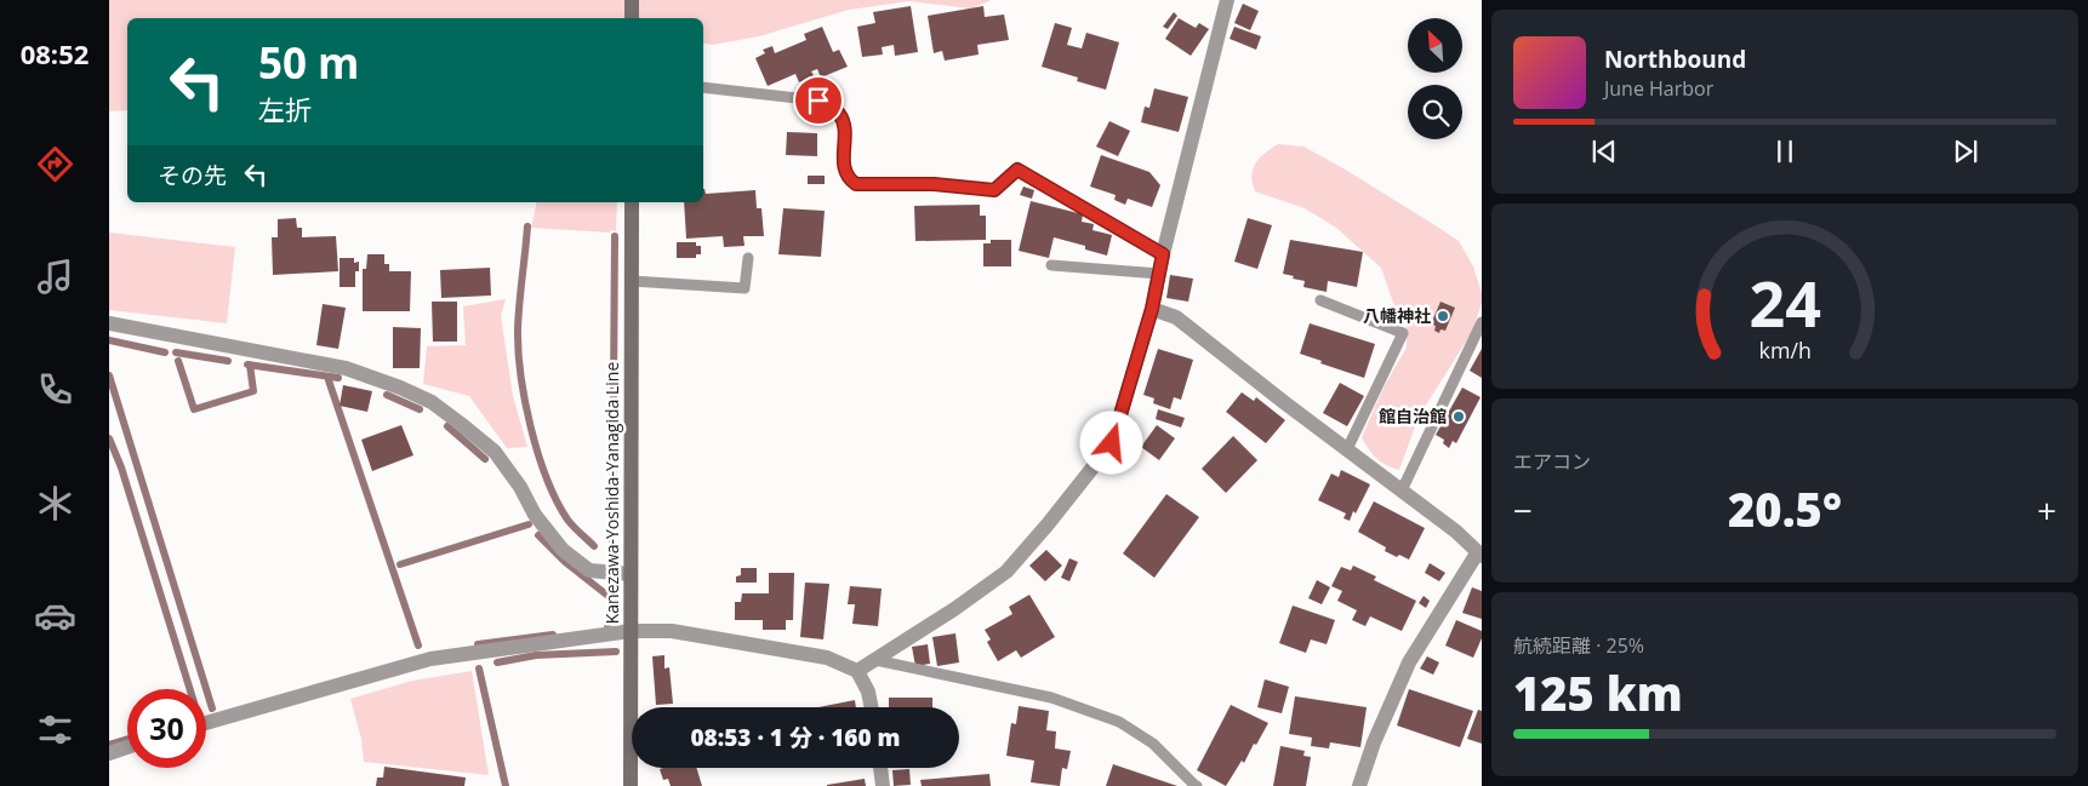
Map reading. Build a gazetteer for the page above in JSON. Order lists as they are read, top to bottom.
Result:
{
  "streets": {
    "main road": ["Kanezawa-Yoshida-Yanagida Line"]
  },
  "places": ["八幡神社", "館自治館"],
  "north": "top left",
  "page": {
    "tabs": "08:52",
    "turn": ["50 m", "左折"],
    "song": ["Northbound", "June Harbor"],
    "then": "その先",
    "tile": [
      "エアコン",
      ["航続距離 · 25%", "125 km"]
    ],
    "heat": ["−", "20.5°", "+"],
    "limit": "30",
    "trip": "08:53 · 1 分 · 160 m",
    "gauge": ["24", "km/h"]
  }
}
